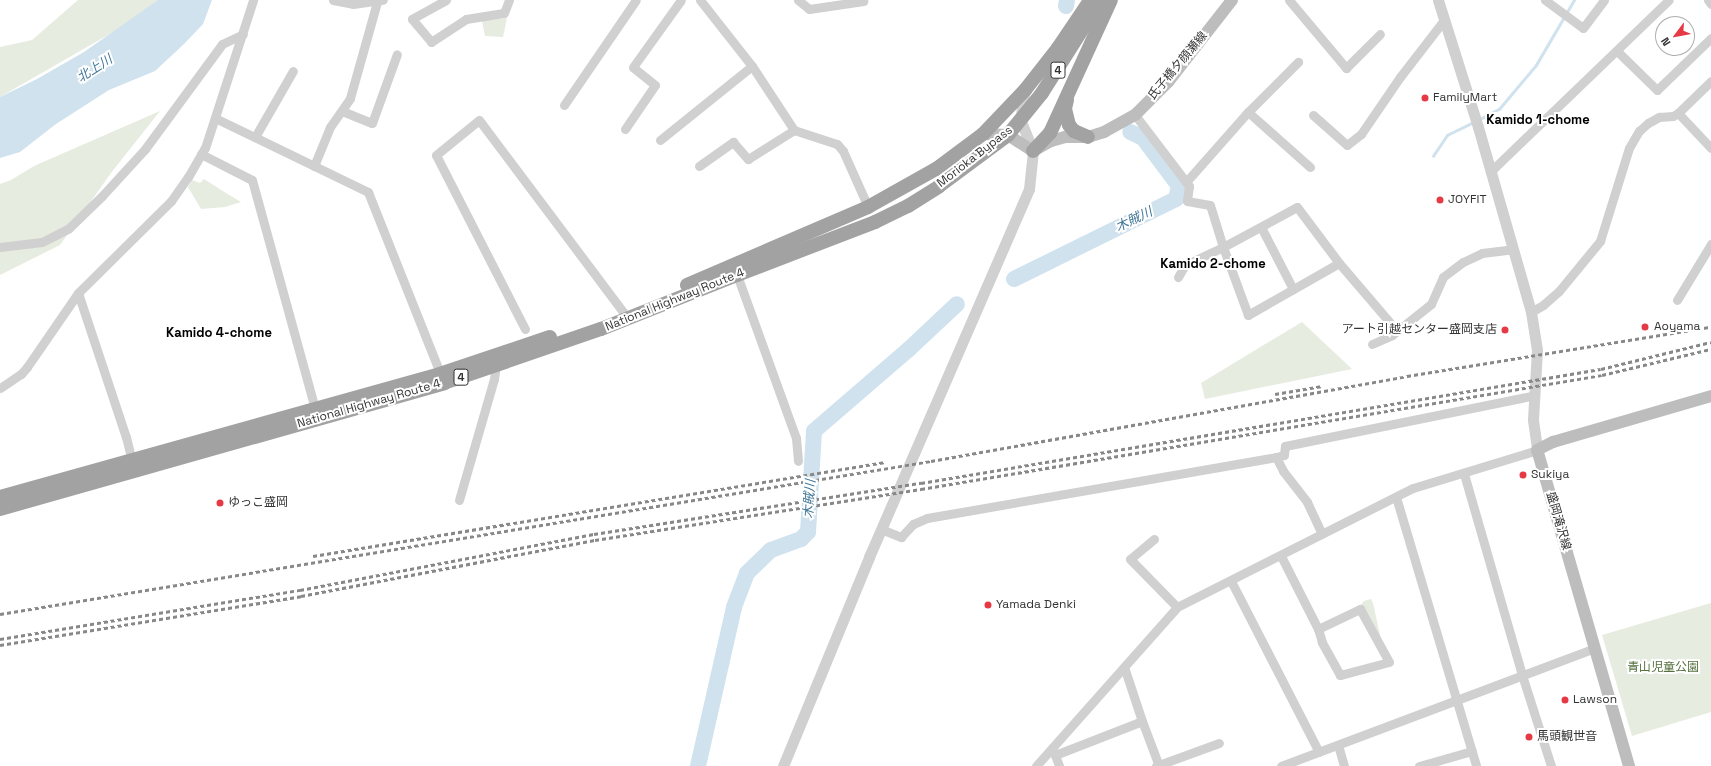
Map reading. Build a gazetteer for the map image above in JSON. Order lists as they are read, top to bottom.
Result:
{
  "streets": {
    "highway": ["4", "Morioka Bypass", "National Highway Route 4"],
    "main road": ["氏子橋夕顔瀬線", "盛岡滝沢線"]
  },
  "crossings": [
    ["Morioka Bypass", "National Highway Route 4"]
  ],
  "districts": ["Kamido 1-chome", "Kamido 2-chome", "Kamido 4-chome"],
  "water": ["北上川", "木賊川"],
  "parks": ["青山児童公園"],
  "places": [
    "FamilyMart",
    "JOYFIT",
    "Aoyama",
    "アート引越センター盛岡支店",
    "Sukiya",
    "ゆっこ盛岡",
    "Yamada Denki",
    "Lawson",
    "馬頭観世音"
  ],
  "north": "bottom left"
}
